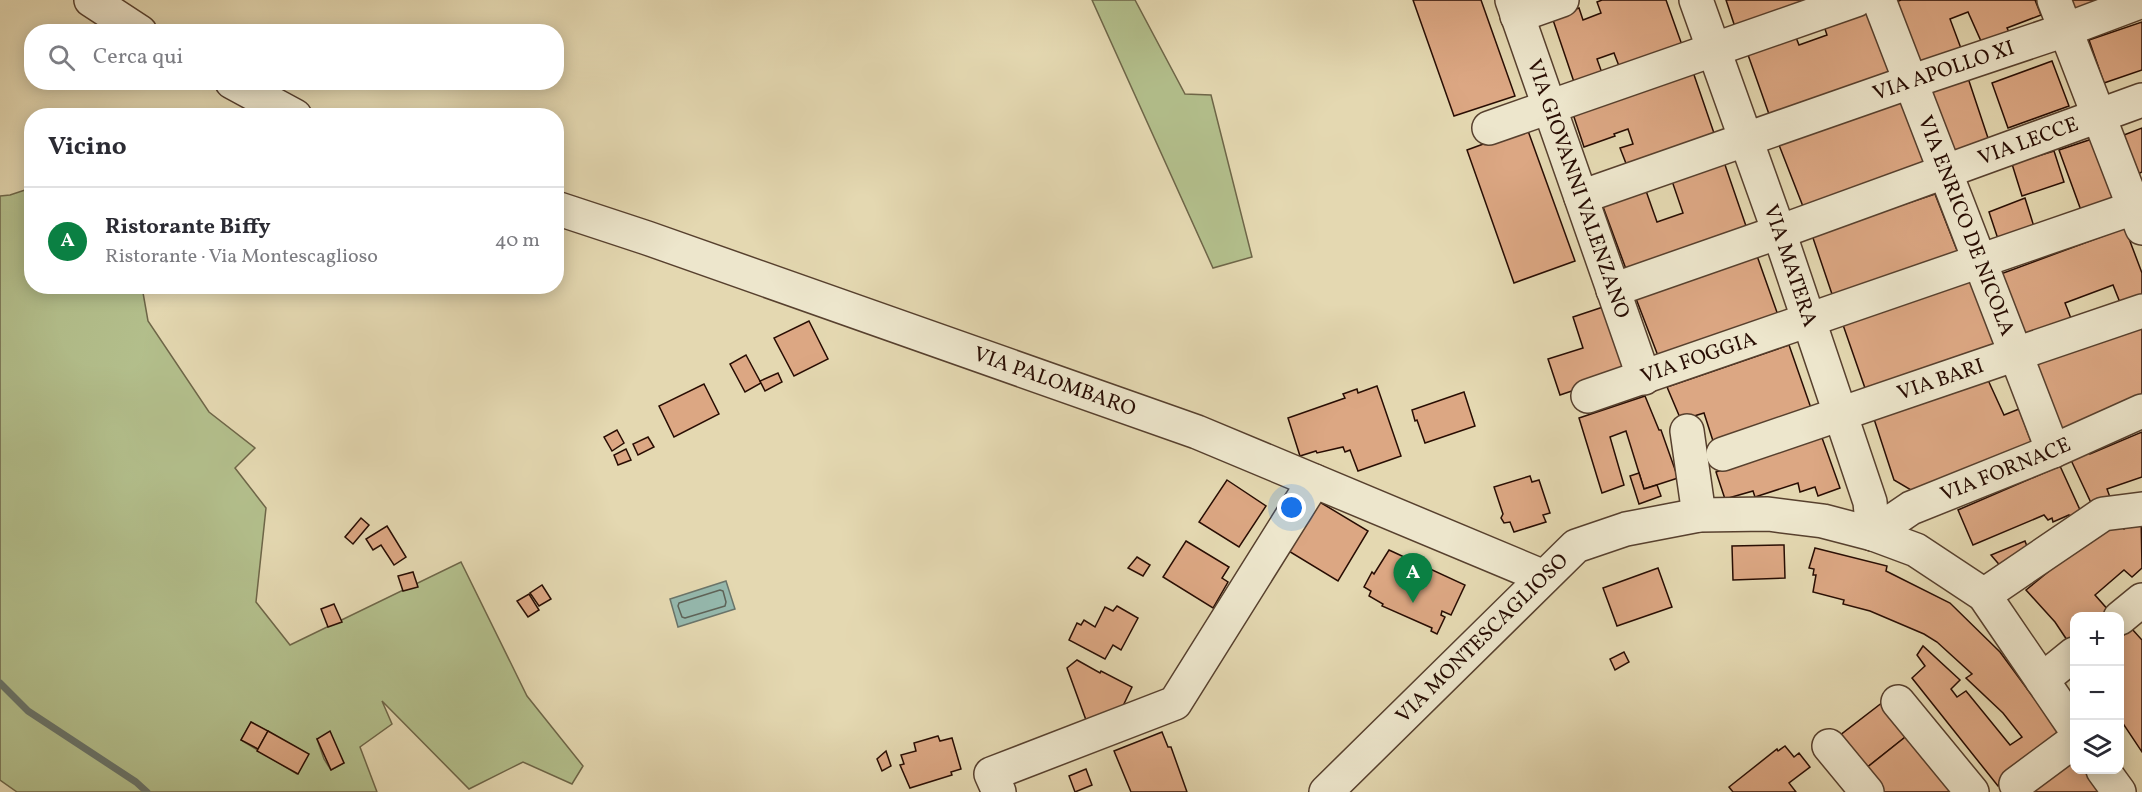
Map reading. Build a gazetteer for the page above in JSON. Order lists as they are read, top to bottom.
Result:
{
  "streets": {
    "street": [
      "VIA APOLLO XI",
      "VIA LECCE",
      "VIA GIOVANNI VALENZANO",
      "VIA ENRICO DE NICOLA",
      "VIA MATERA",
      "VIA FOGGIA",
      "VIA BARI",
      "VIA PALOMBARO",
      "VIA FORNACE",
      "VIA MONTESCAGLIOSO"
    ]
  },
  "crossings": [
    ["VIA APOLLO XI", "VIA GIOVANNI VALENZANO"],
    ["VIA APOLLO XI", "VIA ENRICO DE NICOLA"],
    ["VIA APOLLO XI", "VIA MATERA"],
    ["VIA LECCE", "VIA GIOVANNI VALENZANO"],
    ["VIA LECCE", "VIA ENRICO DE NICOLA"],
    ["VIA LECCE", "VIA MATERA"],
    ["VIA GIOVANNI VALENZANO", "VIA FOGGIA"],
    ["VIA ENRICO DE NICOLA", "VIA FOGGIA"],
    ["VIA ENRICO DE NICOLA", "VIA BARI"],
    ["VIA ENRICO DE NICOLA", "VIA FORNACE"],
    ["VIA MATERA", "VIA FOGGIA"],
    ["VIA MATERA", "VIA BARI"],
    ["VIA MATERA", "VIA FORNACE"],
    ["VIA MATERA", "VIA MONTESCAGLIOSO"],
    ["VIA PALOMBARO", "VIA MONTESCAGLIOSO"],
    ["VIA FORNACE", "VIA MONTESCAGLIOSO"]
  ],
  "page": {
    "search": "Cerca qui",
    "heading": "Vicino",
    "list": [
      {
        "mark": "A",
        "name": "Ristorante Biffy",
        "note": "Ristorante · Via Montescaglioso",
        "value": "40 m"
      }
    ],
    "pins": "A",
    "map_buttons": ["+", "−"]
  }
}
